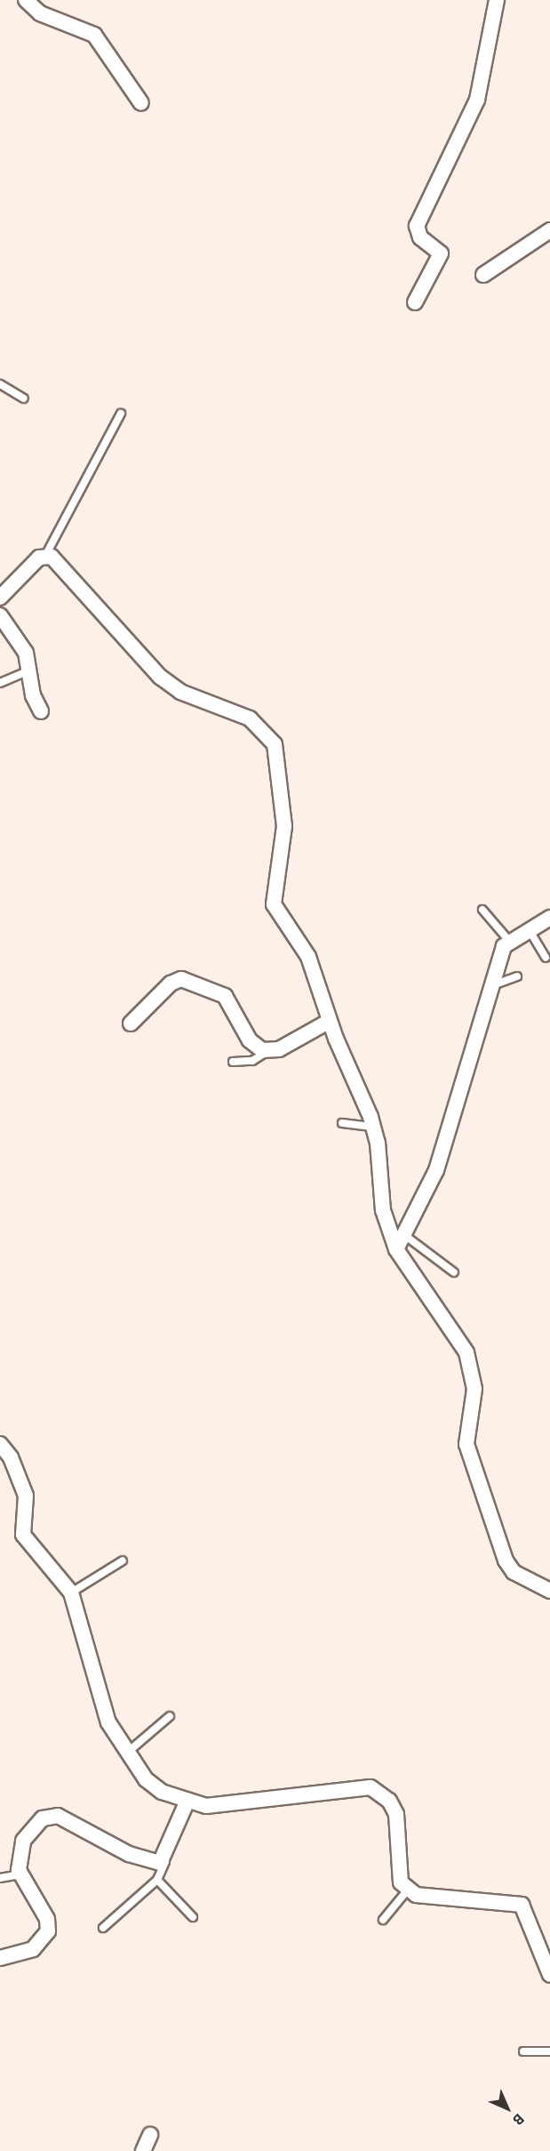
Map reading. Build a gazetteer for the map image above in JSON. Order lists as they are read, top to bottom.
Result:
{
  "north": "bottom right"
}
